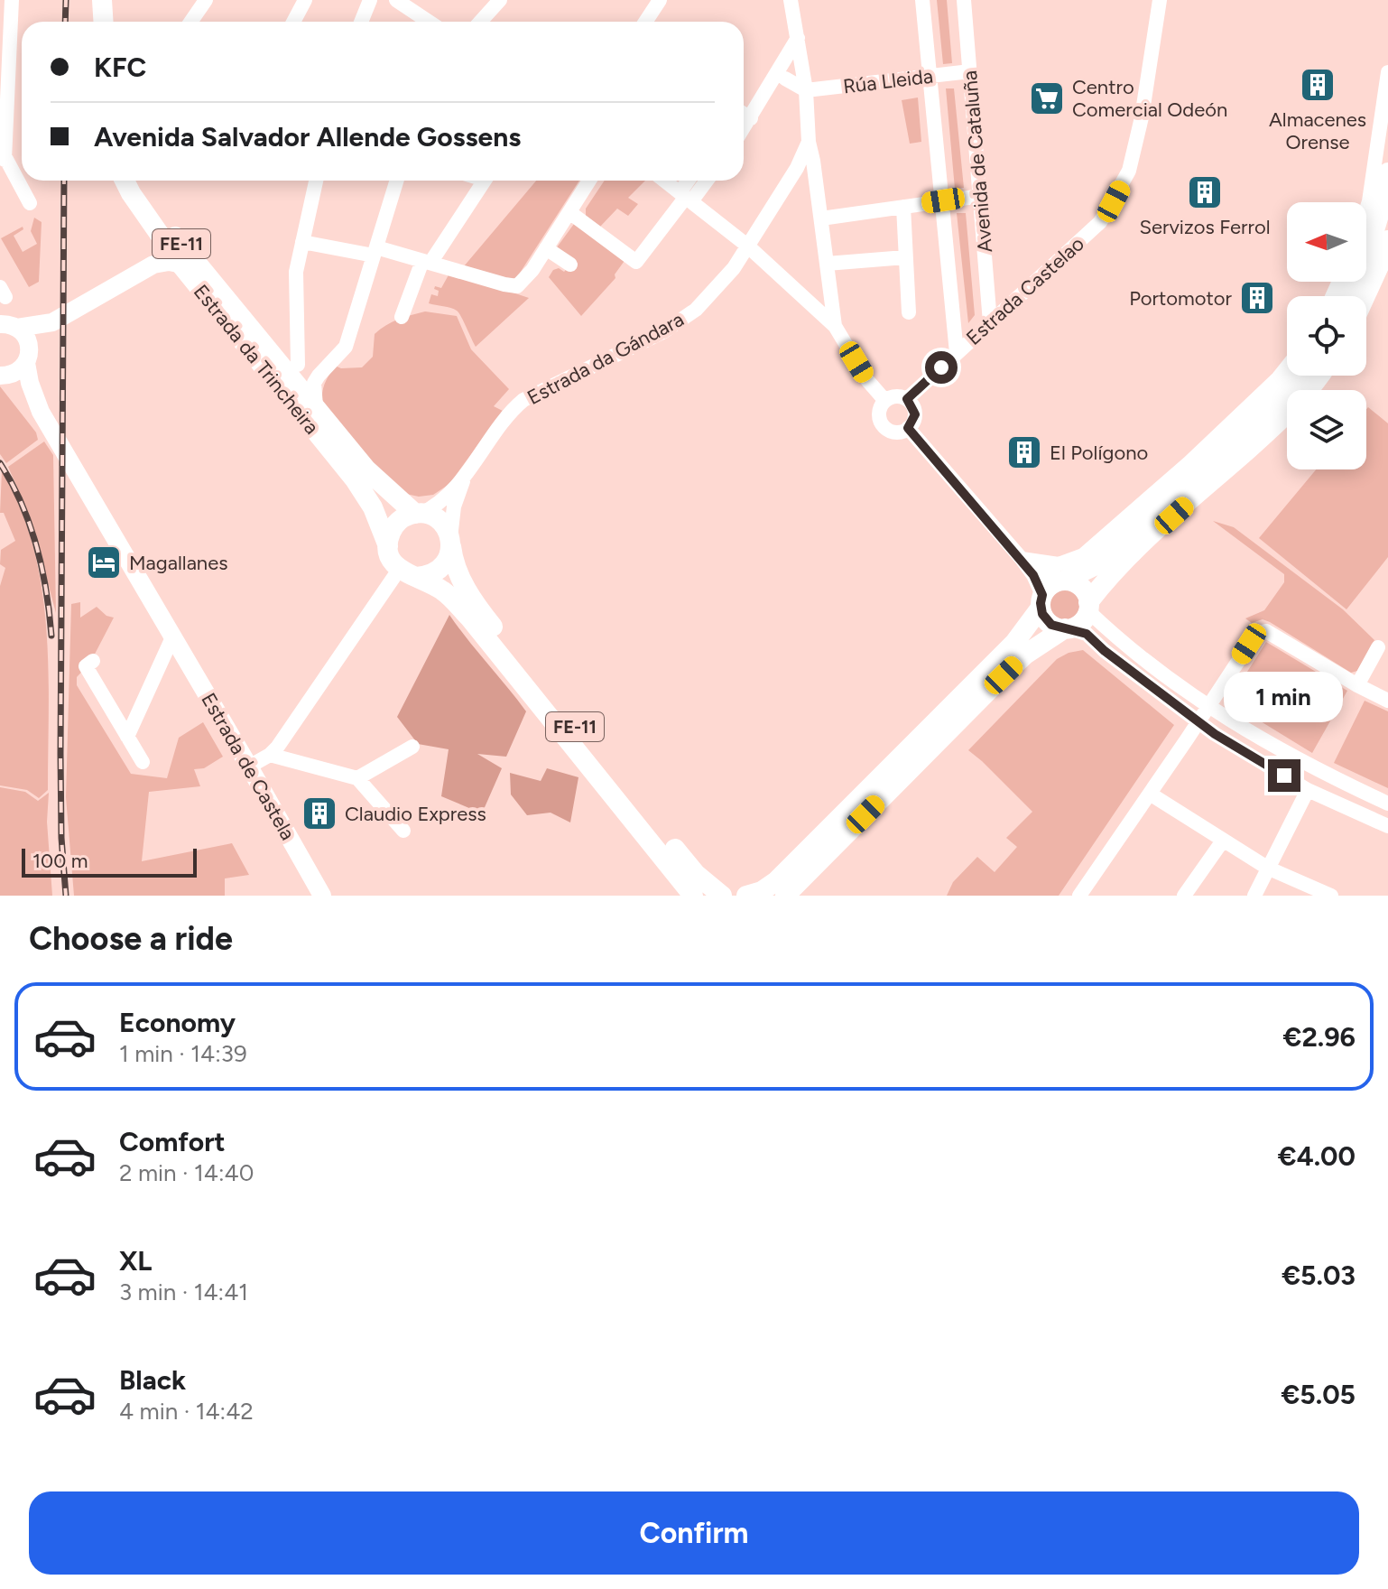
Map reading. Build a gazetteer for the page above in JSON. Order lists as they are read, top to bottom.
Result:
{
  "streets": {
    "highway": ["FE-11", "Estrada da Trincheira"],
    "main road": ["Estrada de Castela"],
    "street": [
      "Rúa Lleida",
      "Avenida de Cataluña",
      "Estrada Castelao",
      "Estrada da Gándara"
    ]
  },
  "crossings": [
    ["Rúa Lleida", "Avenida de Cataluña"],
    ["Rúa Lleida", "Estrada da Gándara"],
    ["Avenida de Cataluña", "Estrada Castelao"],
    ["FE-11", "Estrada da Trincheira"]
  ],
  "places": {
    "building": [
      "Almacenes Orense",
      "Servizos Ferrol",
      "Portomotor",
      "El Polígono",
      "Claudio Express"
    ],
    "supermarket": ["Centro Comercial Odeón"],
    "hotel": ["Magallanes"]
  },
  "scale_bar": "100 m",
  "north": "left",
  "page": {
    "banner": ["KFC", "Avenida Salvador Allende Gossens"],
    "bubble": "1 min",
    "scale": "100 m",
    "heading": "Choose a ride",
    "list": [
      {
        "name": "Economy",
        "note": "1 min · 14:39",
        "value": "€2.96"
      },
      {
        "name": "Comfort",
        "note": "2 min · 14:40",
        "value": "€4.00"
      },
      {
        "name": "XL",
        "note": "3 min · 14:41",
        "value": "€5.03"
      },
      {
        "name": "Black",
        "note": "4 min · 14:42",
        "value": "€5.05"
      }
    ],
    "buttons": "Confirm"
  }
}
